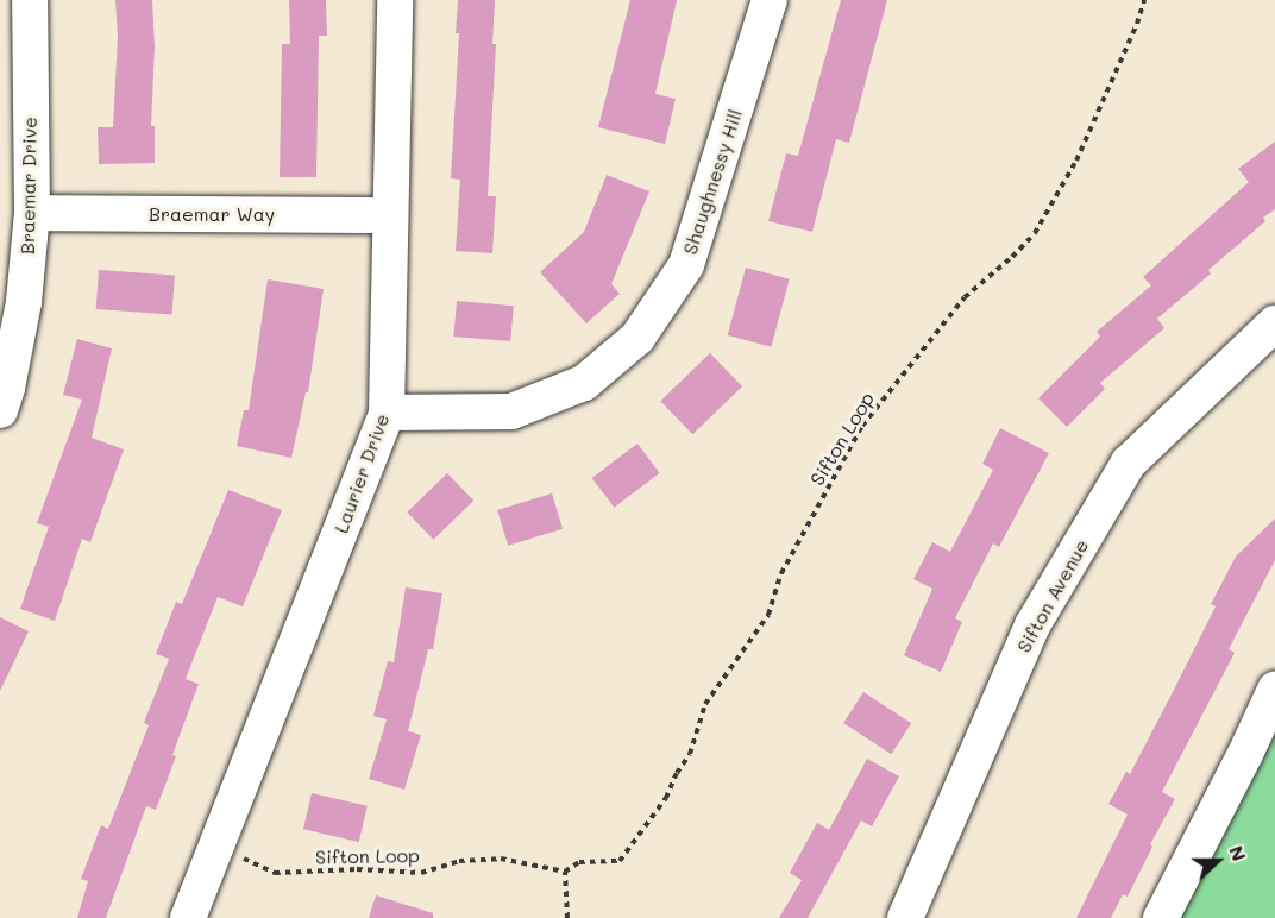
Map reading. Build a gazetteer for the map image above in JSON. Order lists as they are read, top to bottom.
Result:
{
  "streets": {
    "street": [
      "Shaughnessy Hill",
      "Braemar Drive",
      "Braemar Way",
      "Laurier Drive",
      "Sifton Avenue"
    ],
    "path": ["Sifton Loop"]
  },
  "crossings": [
    ["Shaughnessy Hill", "Laurier Drive"],
    ["Braemar Drive", "Braemar Way"],
    ["Braemar Way", "Laurier Drive"],
    ["Sifton Loop", "Laurier Drive"]
  ],
  "north": "right"
}
